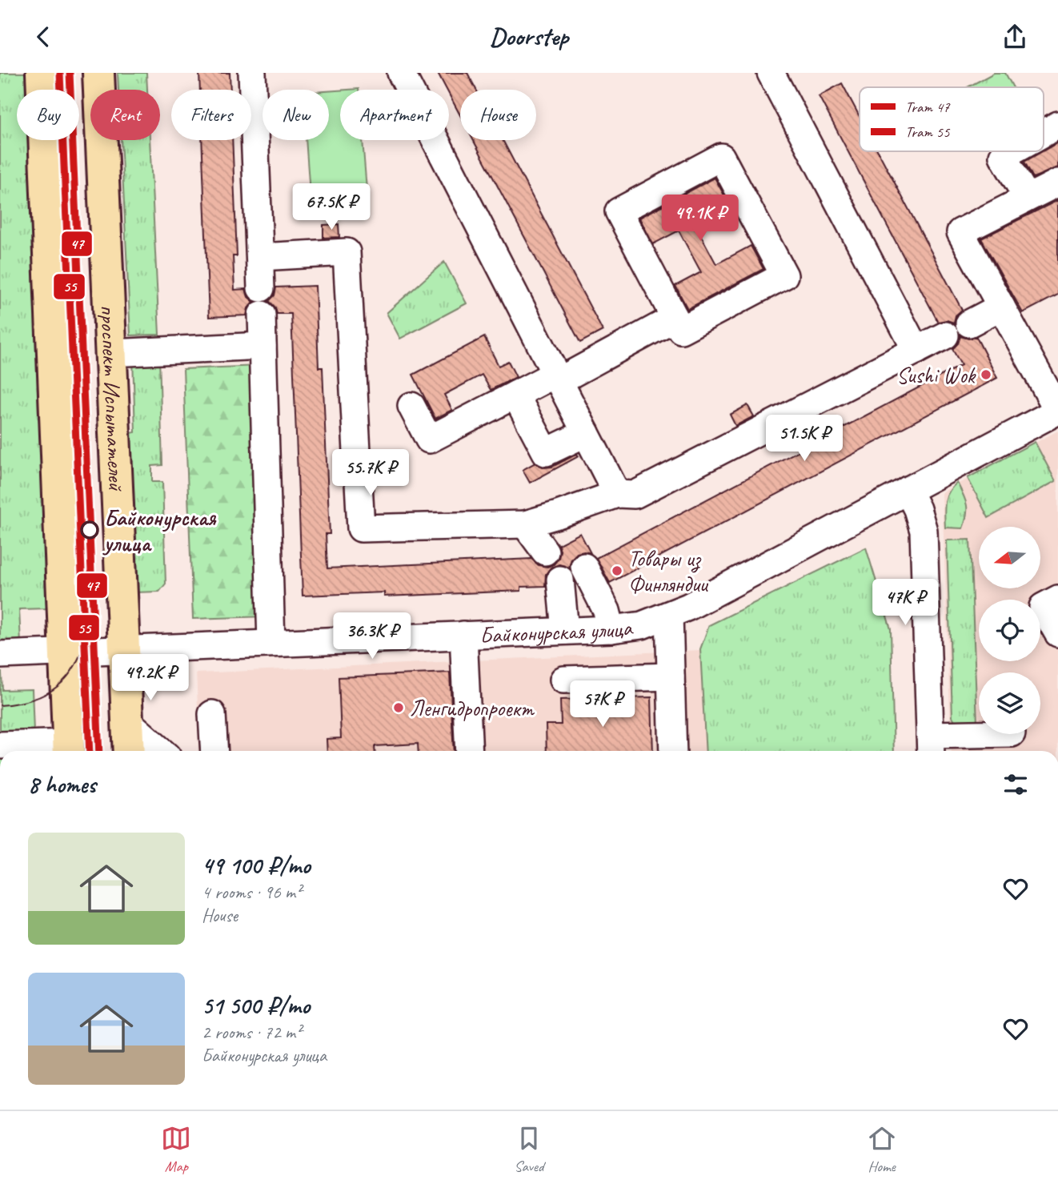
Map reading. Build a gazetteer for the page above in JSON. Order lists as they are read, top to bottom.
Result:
{
  "streets": {
    "main road": ["проспект Испытателей"],
    "street": ["Байконурская улица"]
  },
  "crossings": [
    ["проспект Испытателей", "Байконурская улица"]
  ],
  "places": [
    "Sushi Wok",
    "Байконурская улица",
    "Товары из Финляндии",
    "Ленгидропроект"
  ],
  "lines": ["tram line 47", "tram line 55"],
  "legend": ["Tram 47", "Tram 55"],
  "north": "left",
  "page": {
    "header": "Doorstep",
    "chip": [
      "Buy",
      "Rent",
      "Filters",
      "New",
      "Apartment",
      "House"
    ],
    "price": [
      "67.5K ₽",
      "49.1K ₽",
      "51.5K ₽",
      "55.7K ₽",
      "47K ₽",
      "36.3K ₽",
      "49.2K ₽",
      "57K ₽"
    ],
    "heading": "8 homes",
    "list": [
      {
        "name": "49 100 ₽/mo",
        "note": "4 rooms · 96 m² · House"
      },
      {
        "name": "51 500 ₽/mo",
        "note": "2 rooms · 72 m² · Байконурская улица"
      }
    ],
    "tabs": ["Map", "Saved", "Home"]
  }
}
